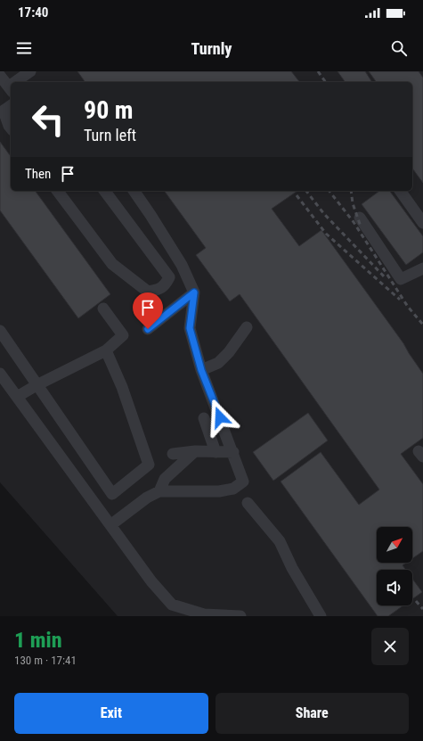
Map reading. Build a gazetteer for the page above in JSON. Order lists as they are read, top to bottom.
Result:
{
  "north": "top right",
  "page": {
    "status": "17:40",
    "header": "Turnly",
    "turn": ["90 m", "Turn left"],
    "then": "Then",
    "heading": ["1 min", "130 m · 17:41"],
    "buttons": ["Exit", "Share"]
  }
}
